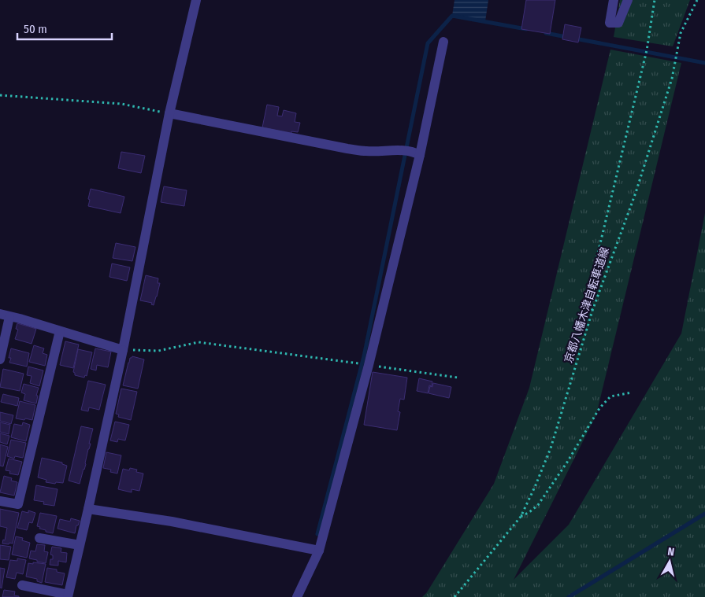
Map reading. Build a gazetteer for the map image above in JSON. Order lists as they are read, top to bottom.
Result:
{
  "streets": {
    "path": ["京都八幡木津自転車道線"]
  },
  "scale_bar": "50 m",
  "north": "top"
}
